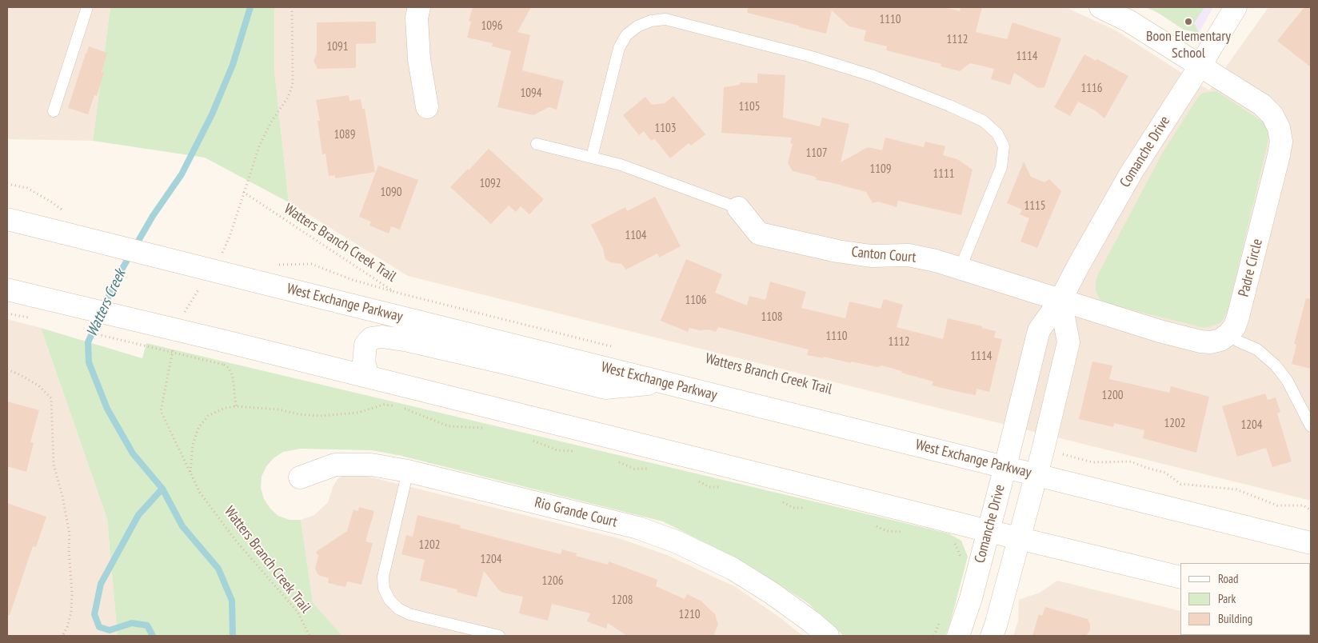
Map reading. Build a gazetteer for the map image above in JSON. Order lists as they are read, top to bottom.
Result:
{
  "streets": {
    "main road": [
      "Comanche Drive",
      "Canton Court",
      "Padre Circle",
      "West Exchange Parkway",
      "Rio Grande Court"
    ],
    "path": ["Watters Branch Creek Trail"]
  },
  "crossings": [
    ["Comanche Drive", "Canton Court"],
    ["Comanche Drive", "Padre Circle"],
    ["Comanche Drive", "West Exchange Parkway"]
  ],
  "water": ["Watters Creek"],
  "places": ["Boon Elementary School"],
  "house_numbers": [
    "1110",
    "1096",
    "1112",
    "1091",
    "1114",
    "1116",
    "1094",
    "1105",
    "1103",
    "1089",
    "1107",
    "1109",
    "1111",
    "1092",
    "1090",
    "1115",
    "1104",
    "1106",
    "1108",
    "1110",
    "1112",
    "1114",
    "1200",
    "1202",
    "1204",
    "1202",
    "1204",
    "1206",
    "1208",
    "1210"
  ],
  "legend": ["Road", "Park", "Building"]
}
